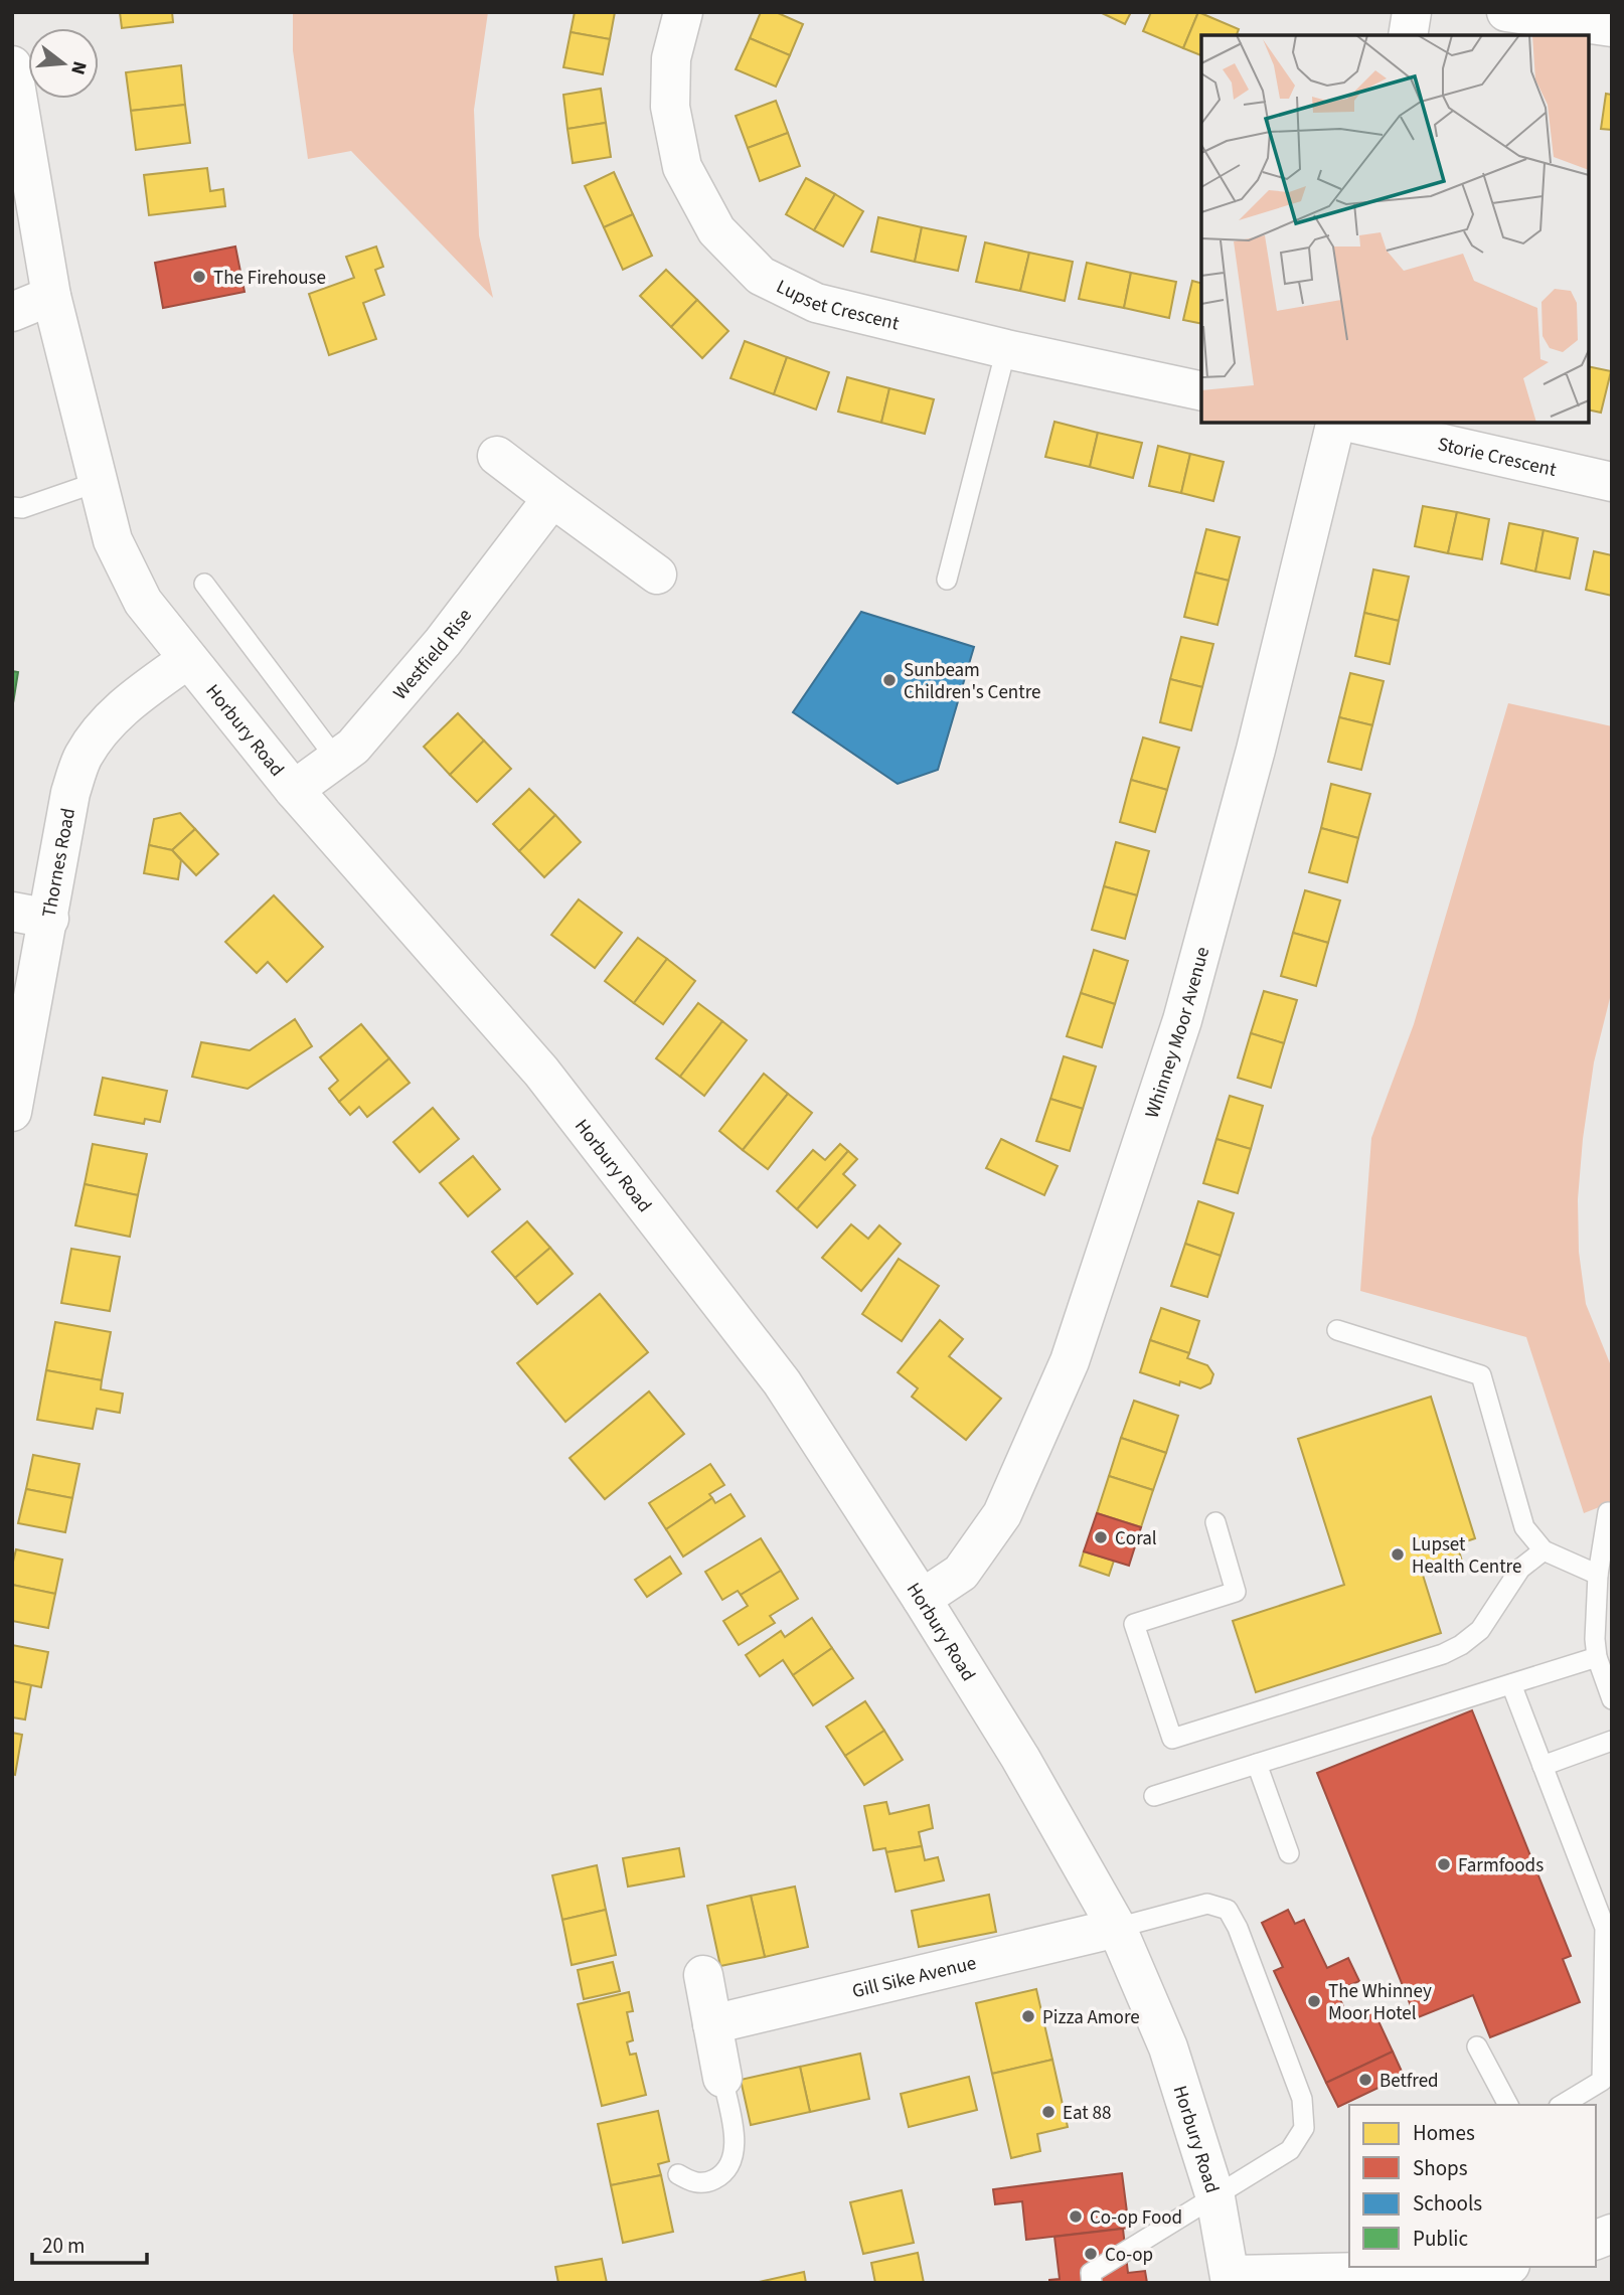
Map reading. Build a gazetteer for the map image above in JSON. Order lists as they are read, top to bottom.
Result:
{
  "streets": {
    "main road": [
      "Lupset Crescent",
      "Storie Crescent",
      "Westfield Rise",
      "Horbury Road",
      "Thornes Road",
      "Whinney Moor Avenue",
      "Gill Sike Avenue"
    ]
  },
  "crossings": [
    ["Westfield Rise", "Horbury Road"],
    ["Horbury Road", "Thornes Road"],
    ["Horbury Road", "Whinney Moor Avenue"],
    ["Horbury Road", "Gill Sike Avenue"]
  ],
  "places": [
    "The Firehouse",
    "Sunbeam Children's Centre",
    "Coral",
    "Lupset Health Centre",
    "Farmfoods",
    "The Whinney Moor Hotel",
    "Pizza Amore",
    "Betfred",
    "Eat 88",
    "Co-op Food",
    "Co-op"
  ],
  "legend": [
    "Homes",
    "Shops",
    "Schools",
    "Public"
  ],
  "scale_bar": "20 m",
  "north": "right"
}
